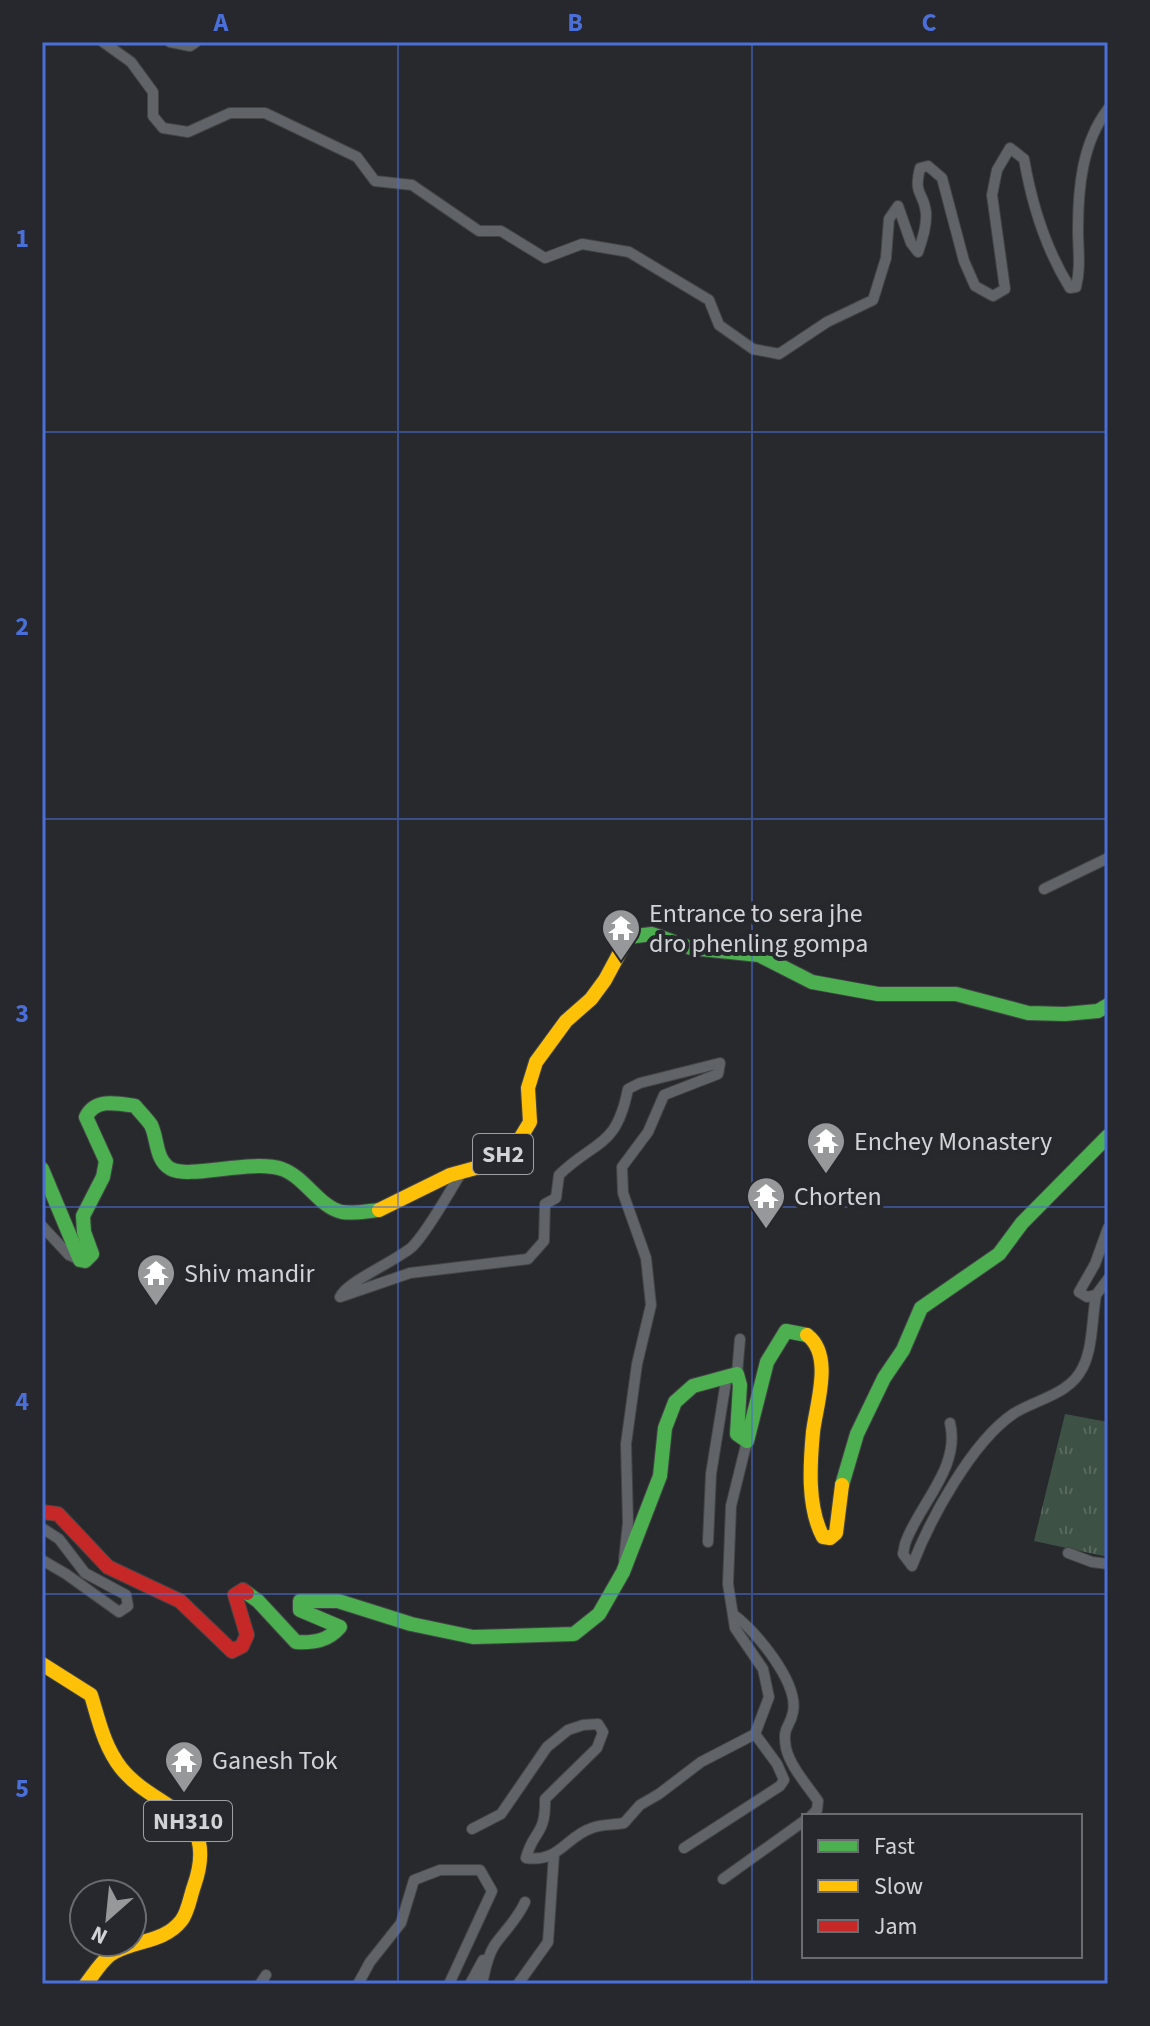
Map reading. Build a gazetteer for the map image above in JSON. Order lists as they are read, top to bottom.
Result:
{
  "streets": {
    "main road": ["SH2", "NH310"]
  },
  "places": {
    "temple": [
      "Entrance to sera jhe dro phenling gompa",
      "Enchey Monastery",
      "Chorten",
      "Shiv mandir",
      "Ganesh Tok"
    ]
  },
  "legend": ["Fast", "Slow", "Jam"],
  "north": "bottom left",
  "grid": {
    "columns": ["A", "B", "C"],
    "rows": [
      "1",
      "2",
      "3",
      "4",
      "5"
    ]
  }
}
